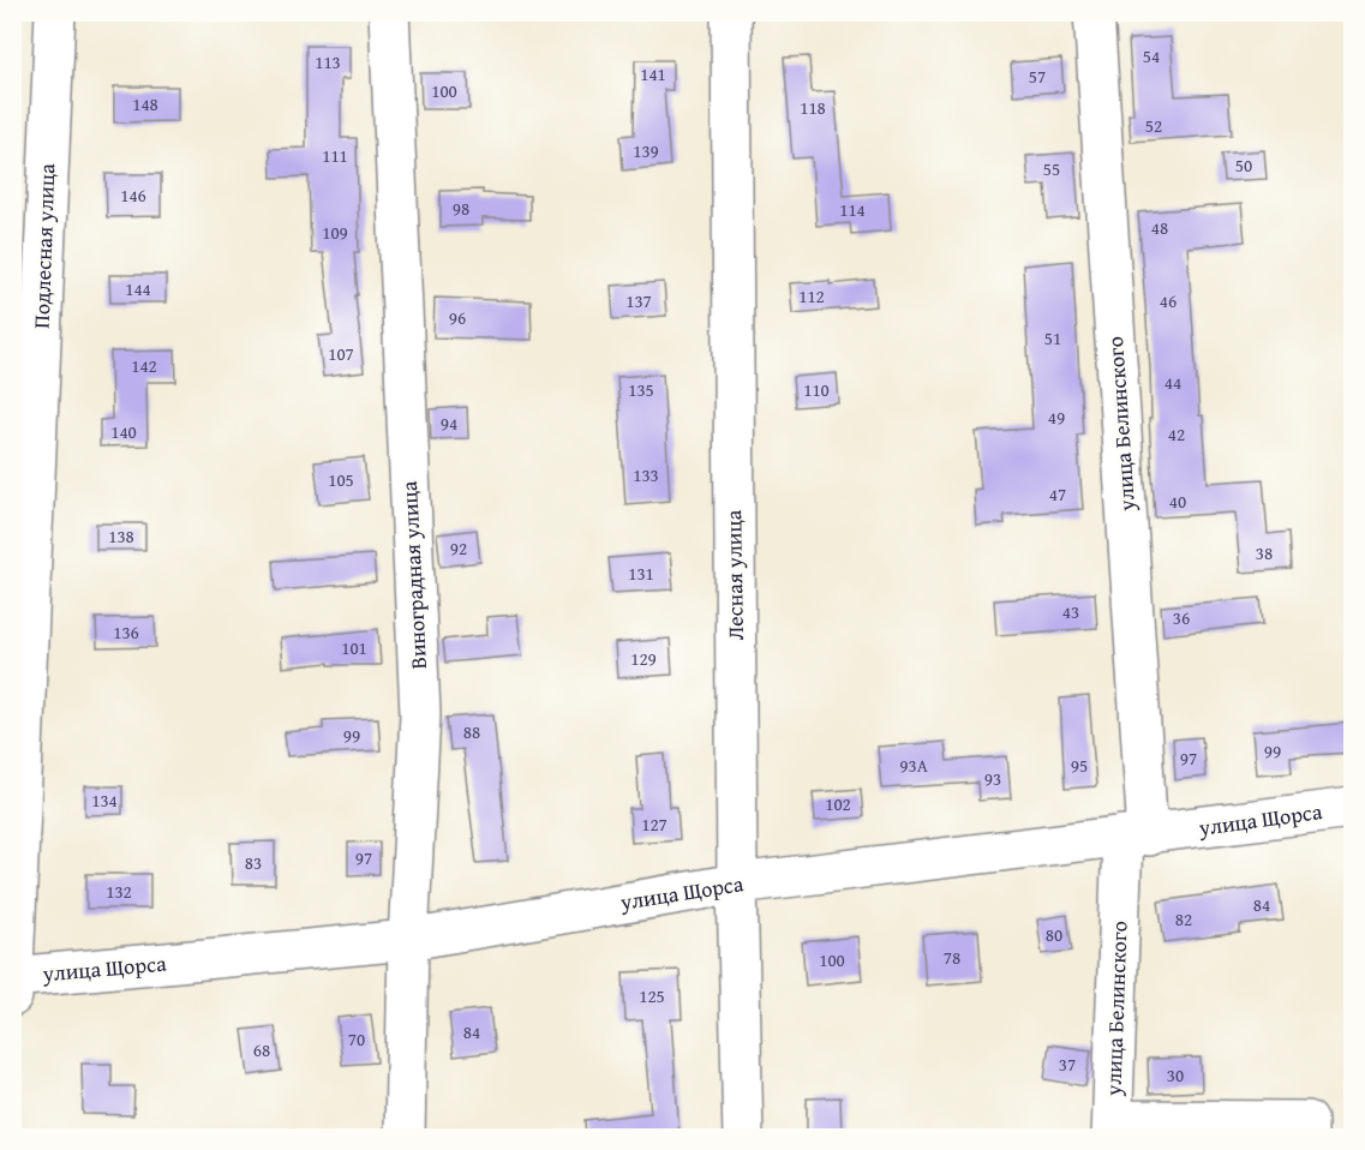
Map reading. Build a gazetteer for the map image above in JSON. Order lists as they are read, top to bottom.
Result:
{
  "streets": {
    "street": [
      "Подлесная улица",
      "улица Белинского",
      "Виноградная улица",
      "Лесная улица",
      "улица Щорса"
    ]
  },
  "crossings": [
    ["Подлесная улица", "улица Щорса"],
    ["улица Белинского", "улица Щорса"],
    ["Виноградная улица", "улица Щорса"],
    ["Лесная улица", "улица Щорса"]
  ],
  "house_numbers": [
    "54",
    "113",
    "141",
    "57",
    "100",
    "148",
    "118",
    "52",
    "139",
    "111",
    "50",
    "55",
    "146",
    "98",
    "114",
    "48",
    "109",
    "144",
    "112",
    "137",
    "46",
    "96",
    "51",
    "107",
    "142",
    "44",
    "135",
    "110",
    "49",
    "94",
    "140",
    "42",
    "133",
    "105",
    "47",
    "40",
    "138",
    "92",
    "38",
    "131",
    "43",
    "36",
    "136",
    "101",
    "129",
    "88",
    "99",
    "99",
    "97",
    "93А",
    "95",
    "93",
    "134",
    "102",
    "127",
    "97",
    "83",
    "132",
    "84",
    "82",
    "80",
    "78",
    "100",
    "125",
    "84",
    "70",
    "68",
    "37",
    "30"
  ]
}
